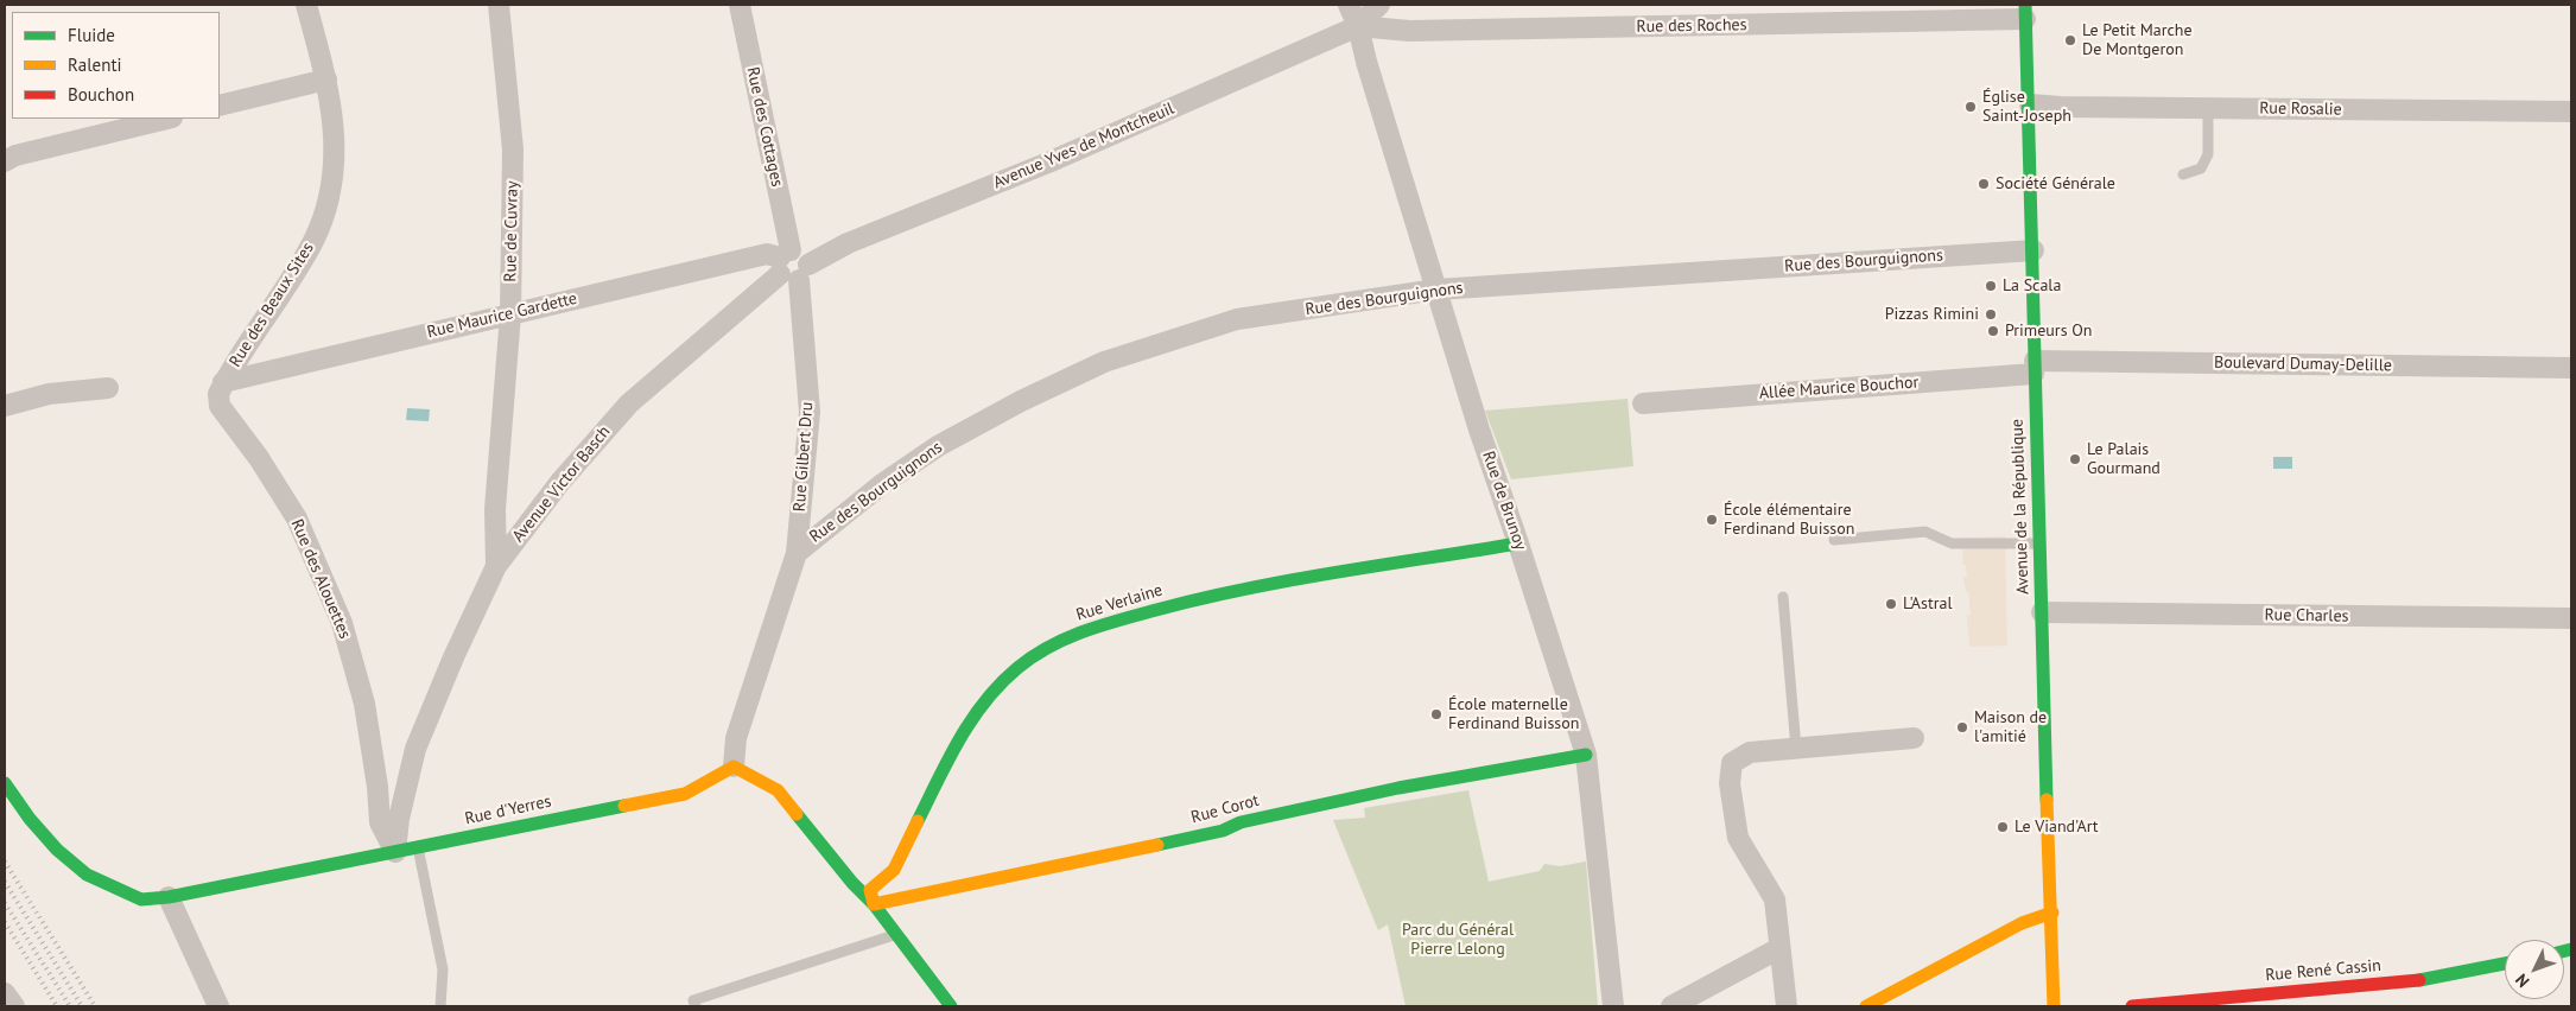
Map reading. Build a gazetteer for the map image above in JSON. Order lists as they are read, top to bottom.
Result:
{
  "streets": {
    "street": [
      "Rue des Roches",
      "Rue Rosalie",
      "Rue des Cottages",
      "Avenue Yves de Montcheuil",
      "Rue de Cuvray",
      "Rue des Bourguignons",
      "Rue des Beaux Sites",
      "Rue Maurice Gardette",
      "Boulevard Dumay-Delille",
      "Allée Maurice Bouchor",
      "Rue Gilbert Dru",
      "Avenue Victor Basch",
      "Rue de Brunoy",
      "Avenue de la République",
      "Rue des Alouettes",
      "Rue Verlaine",
      "Rue Charles",
      "Rue Corot",
      "Rue d'Yerres",
      "Rue René Cassin"
    ]
  },
  "crossings": [
    ["Rue des Roches", "Avenue Yves de Montcheuil"],
    ["Rue des Roches", "Rue de Brunoy"],
    ["Rue des Roches", "Avenue de la République"],
    ["Rue Rosalie", "Avenue de la République"],
    ["Rue des Cottages", "Avenue Yves de Montcheuil"],
    ["Rue des Cottages", "Rue Maurice Gardette"],
    ["Rue des Cottages", "Rue Gilbert Dru"],
    ["Rue des Cottages", "Avenue Victor Basch"],
    ["Avenue Yves de Montcheuil", "Rue Maurice Gardette"],
    ["Avenue Yves de Montcheuil", "Rue Gilbert Dru"],
    ["Avenue Yves de Montcheuil", "Avenue Victor Basch"],
    ["Avenue Yves de Montcheuil", "Rue de Brunoy"],
    ["Rue de Cuvray", "Rue Maurice Gardette"],
    ["Rue de Cuvray", "Avenue Victor Basch"],
    ["Rue des Bourguignons", "Rue Gilbert Dru"],
    ["Rue des Bourguignons", "Rue de Brunoy"],
    ["Rue des Bourguignons", "Avenue de la République"],
    ["Rue des Beaux Sites", "Rue Maurice Gardette"],
    ["Rue des Beaux Sites", "Rue des Alouettes"],
    ["Rue Maurice Gardette", "Rue Gilbert Dru"],
    ["Rue Maurice Gardette", "Avenue Victor Basch"],
    ["Rue Maurice Gardette", "Rue des Alouettes"],
    ["Boulevard Dumay-Delille", "Allée Maurice Bouchor"],
    ["Boulevard Dumay-Delille", "Avenue de la République"],
    ["Allée Maurice Bouchor", "Avenue de la République"],
    ["Rue Gilbert Dru", "Avenue Victor Basch"],
    ["Rue Gilbert Dru", "Rue d'Yerres"],
    ["Avenue Victor Basch", "Rue des Alouettes"],
    ["Avenue Victor Basch", "Rue d'Yerres"],
    ["Rue de Brunoy", "Rue Verlaine"],
    ["Rue de Brunoy", "Rue Corot"],
    ["Avenue de la République", "Rue Charles"],
    ["Rue des Alouettes", "Rue d'Yerres"],
    ["Rue Verlaine", "Rue Corot"]
  ],
  "parks": ["Parc du Général Pierre Lelong"],
  "places": [
    "Le Petit Marche De Montgeron",
    "Église Saint-Joseph",
    "Société Générale",
    "La Scala",
    "Pizzas Rimini",
    "Primeurs On",
    "Le Palais Gourmand",
    "École élémentaire Ferdinand Buisson",
    "L'Astral",
    "École maternelle Ferdinand Buisson",
    "Maison de l'amitié",
    "Le Viand'Art"
  ],
  "legend": ["Fluide", "Ralenti", "Bouchon"],
  "north": "bottom left"
}
